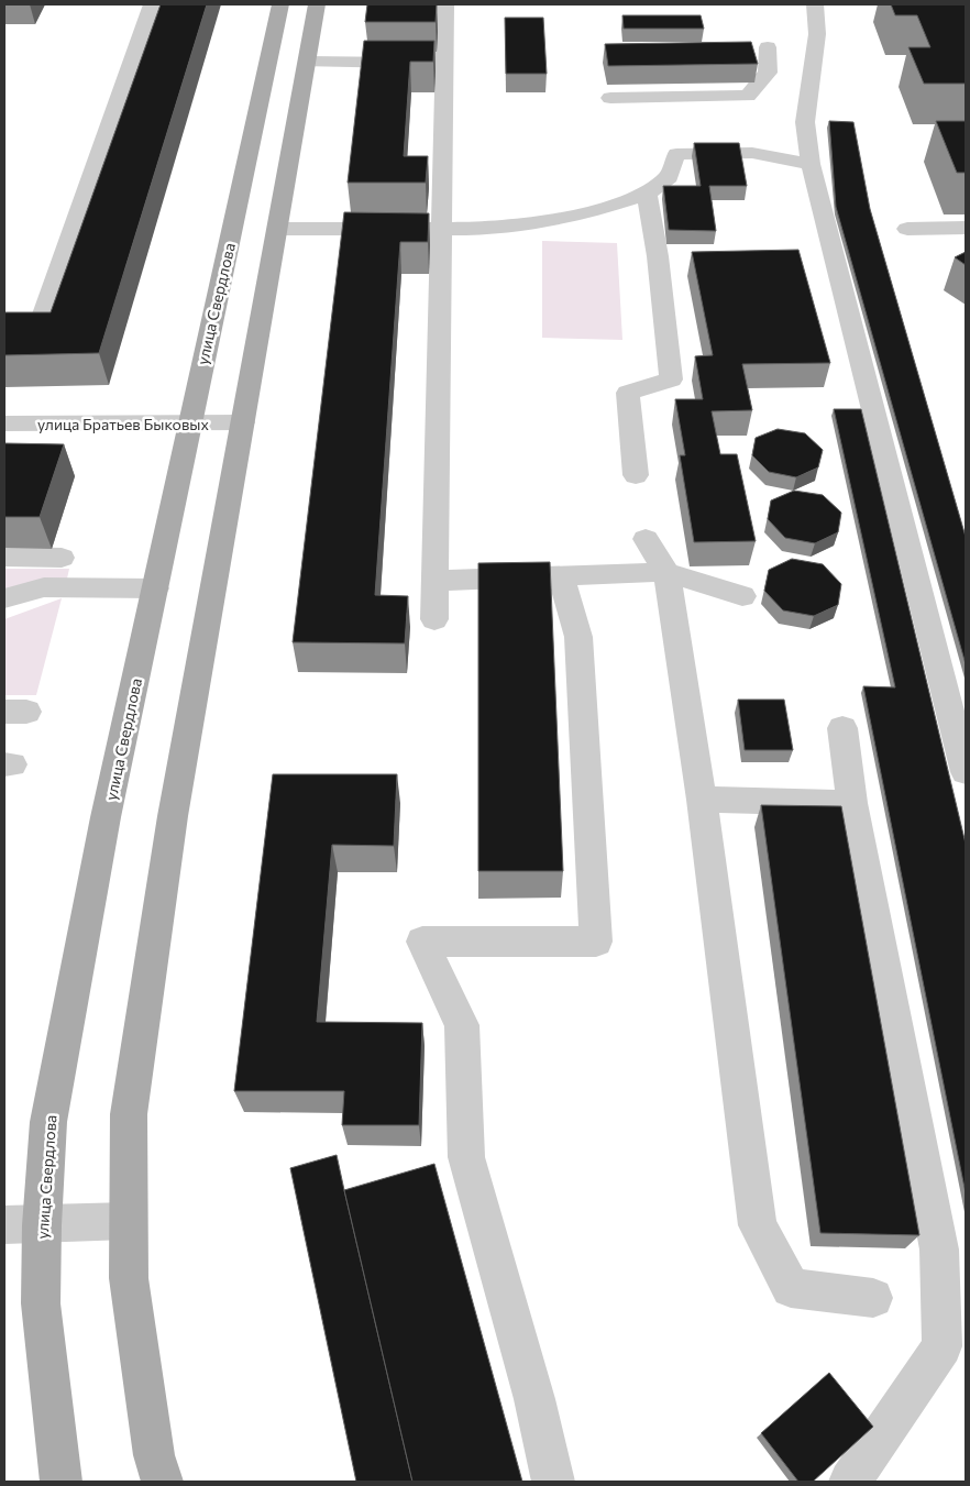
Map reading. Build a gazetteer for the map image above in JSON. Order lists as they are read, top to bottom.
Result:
{
  "streets": {
    "main road": ["улица Свердлова"],
    "street": ["улица Братьев Быковых"]
  },
  "crossings": [
    ["улица Свердлова", "улица Братьев Быковых"]
  ]
}
